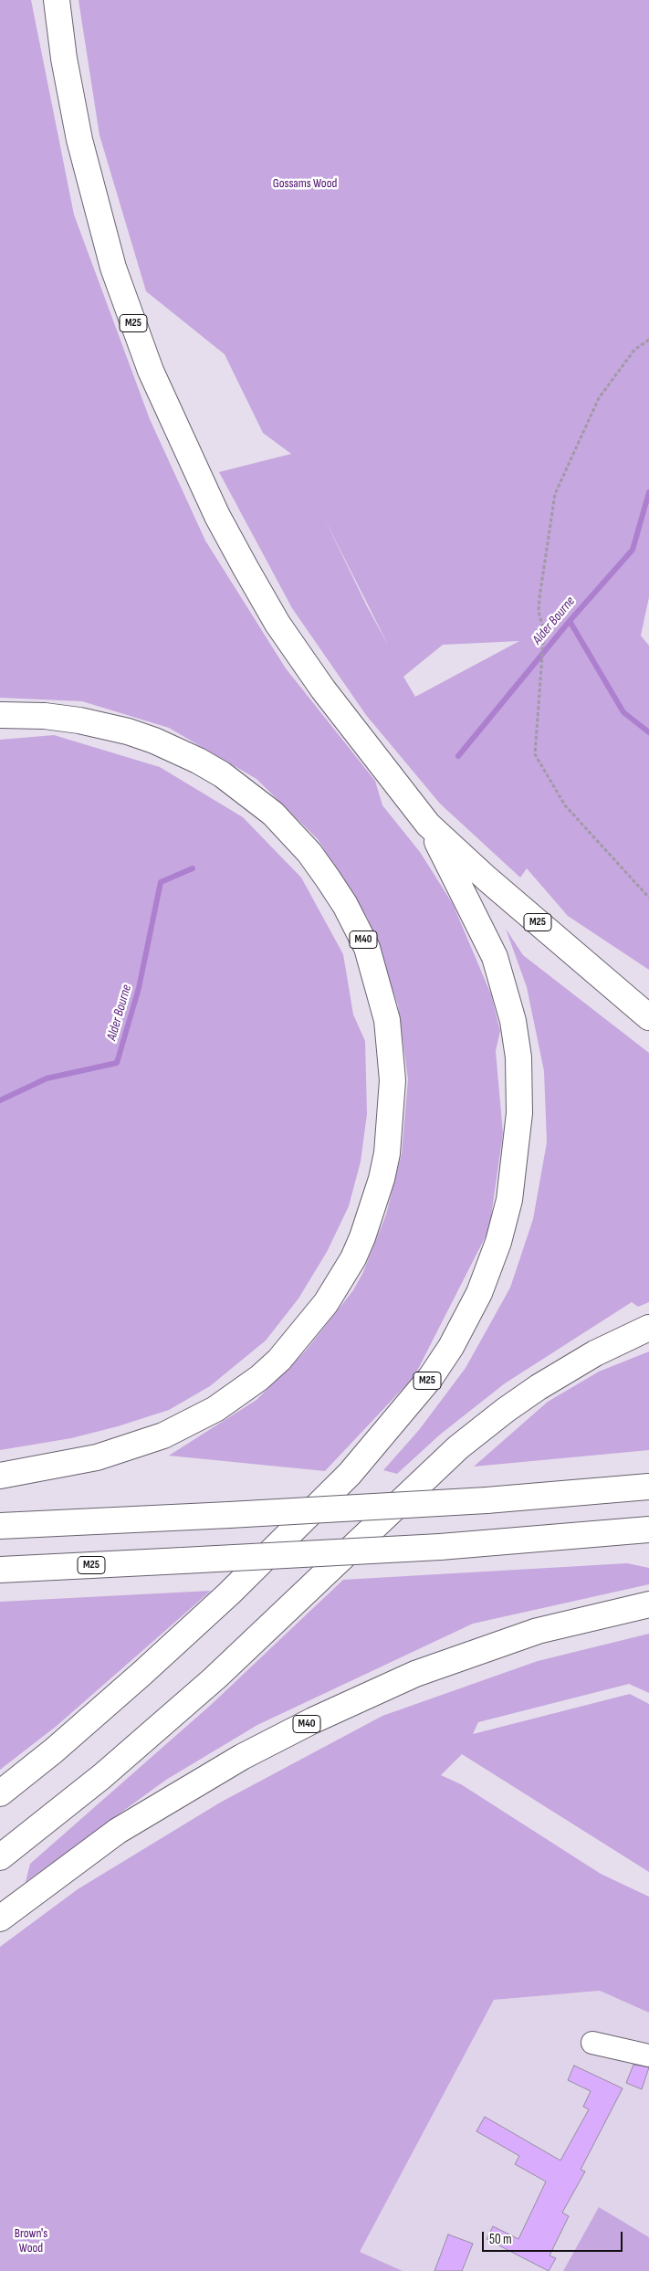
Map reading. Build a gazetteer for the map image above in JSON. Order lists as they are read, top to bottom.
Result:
{
  "streets": {
    "highway": ["M25", "M40"]
  },
  "water": ["Alder Bourne"],
  "parks": ["Gossams Wood", "Brown's Wood"],
  "scale_bar": "50 m"
}
